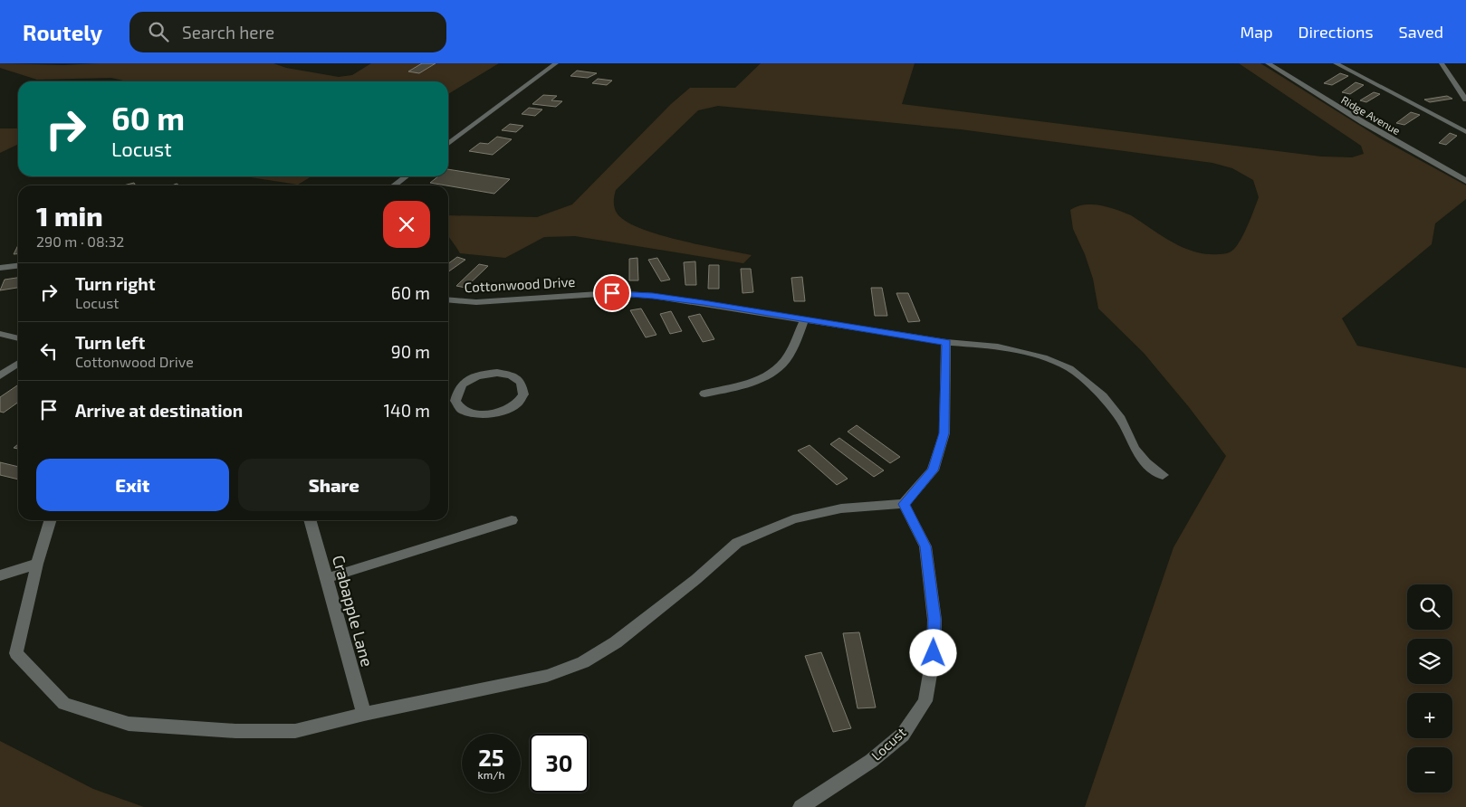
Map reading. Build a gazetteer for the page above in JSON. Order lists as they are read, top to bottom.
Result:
{
  "streets": {
    "street": [
      "Ridge Avenue",
      "Cottonwood Drive",
      "Crabapple Lane",
      "Locust"
    ]
  },
  "page": {
    "header": "Routely",
    "search": "Search here",
    "nav": ["Map", "Directions", "Saved"],
    "turn": ["60 m", "Locust"],
    "heading": ["1 min", "290 m · 08:32"],
    "list": [
      {
        "name": "Turn right",
        "note": "Locust",
        "value": "60 m"
      },
      {
        "name": "Turn left",
        "note": "Cottonwood Drive",
        "value": "90 m"
      },
      {
        "name": "Arrive at destination",
        "value": "140 m"
      }
    ],
    "buttons": ["Exit", "Share"],
    "map_buttons": ["+", "−"],
    "speed": "25 km/h",
    "limit": "30"
  }
}
